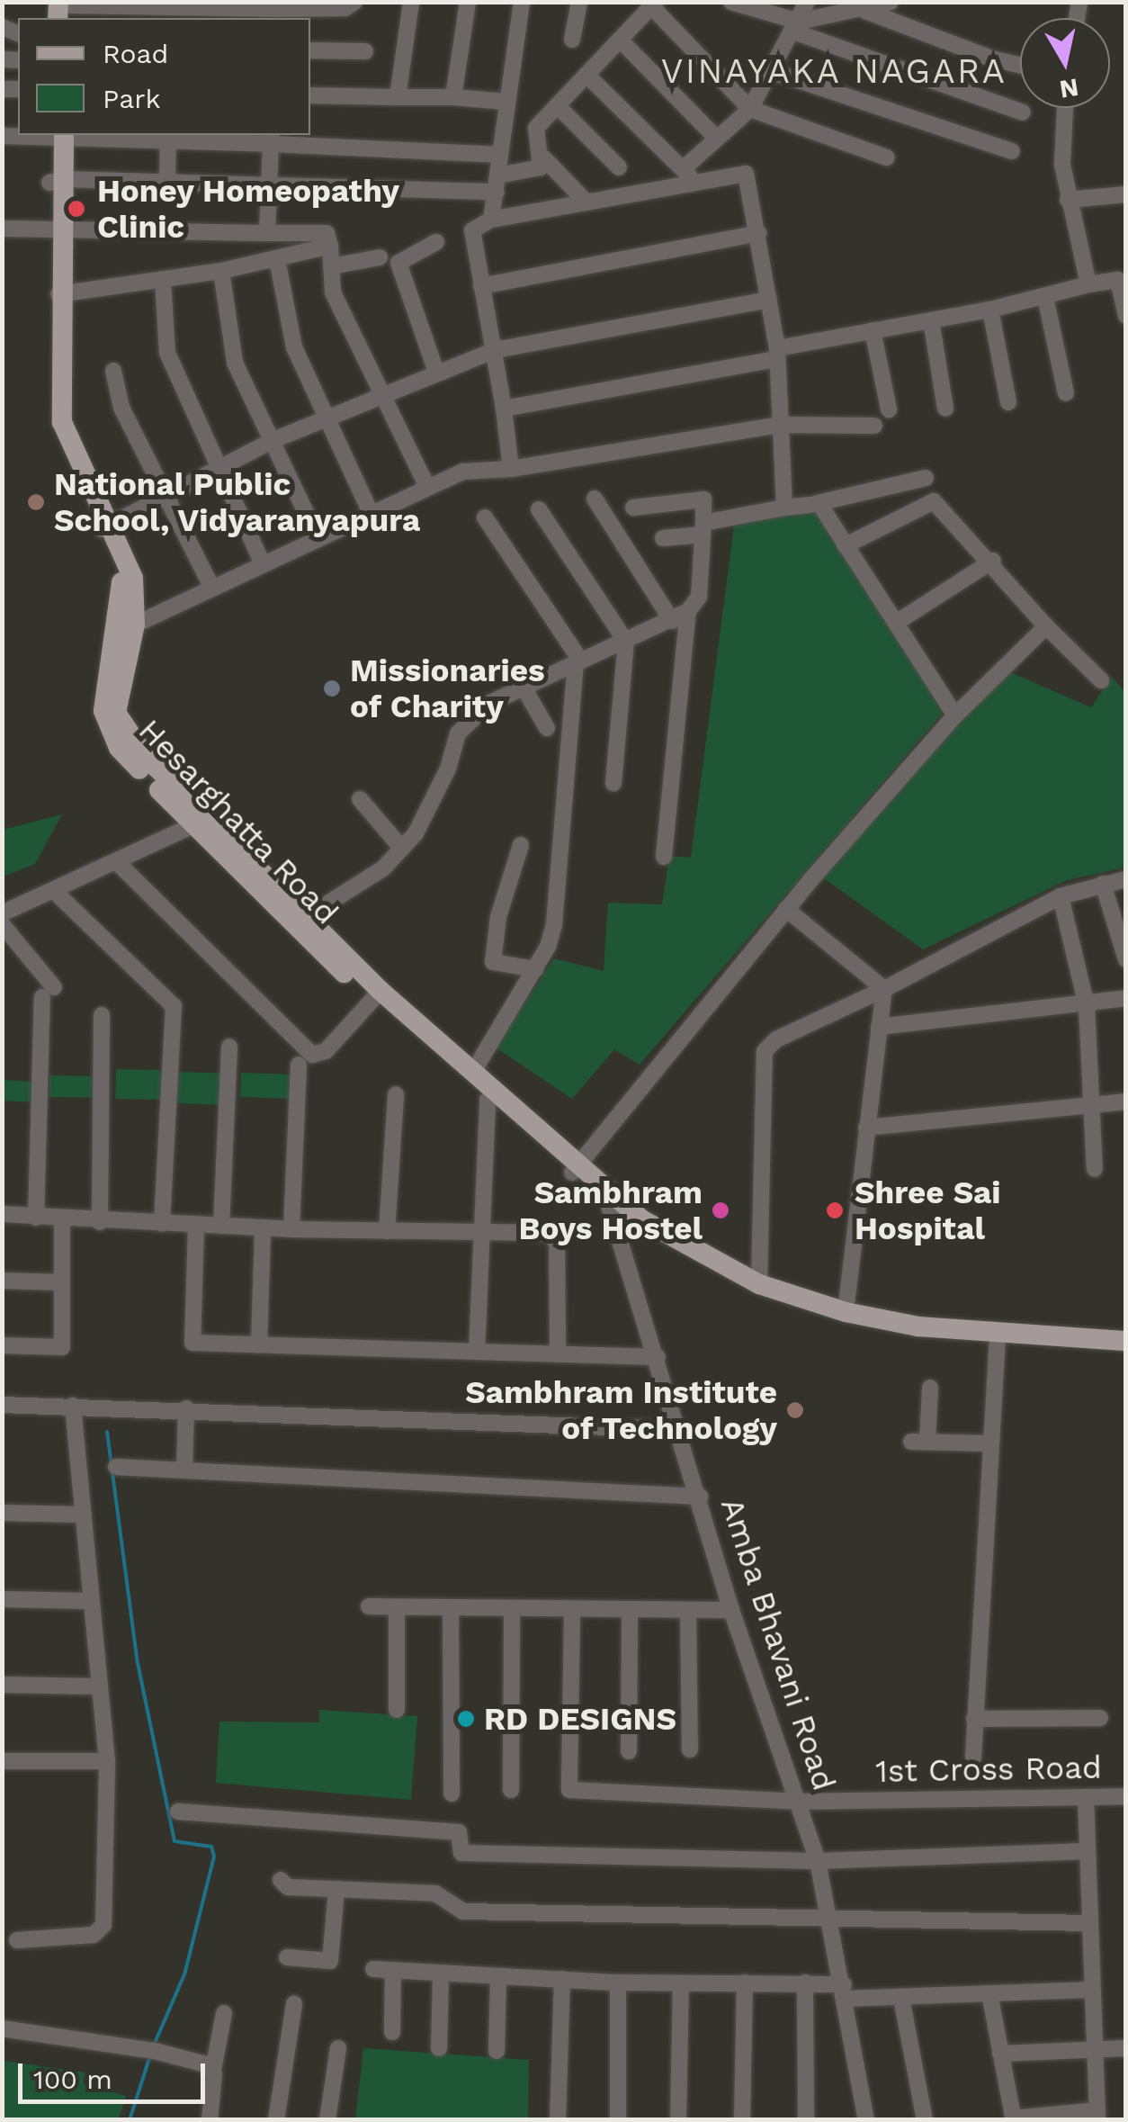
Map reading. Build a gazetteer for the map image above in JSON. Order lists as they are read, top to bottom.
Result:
{
  "streets": {
    "main road": ["Hesarghatta Road"],
    "street": ["Amba Bhavani Road", "1st Cross Road"]
  },
  "crossings": [
    ["Hesarghatta Road", "Amba Bhavani Road"],
    ["Amba Bhavani Road", "1st Cross Road"]
  ],
  "districts": ["VINAYAKA NAGARA"],
  "places": [
    "Honey Homeopathy Clinic",
    "National Public School, Vidyaranyapura",
    "Missionaries of Charity",
    "Sambhram Boys Hostel",
    "Shree Sai Hospital",
    "Sambhram Institute of Technology",
    "RD DESIGNS"
  ],
  "legend": ["Road", "Park"],
  "scale_bar": "100 m",
  "north": "bottom"
}
